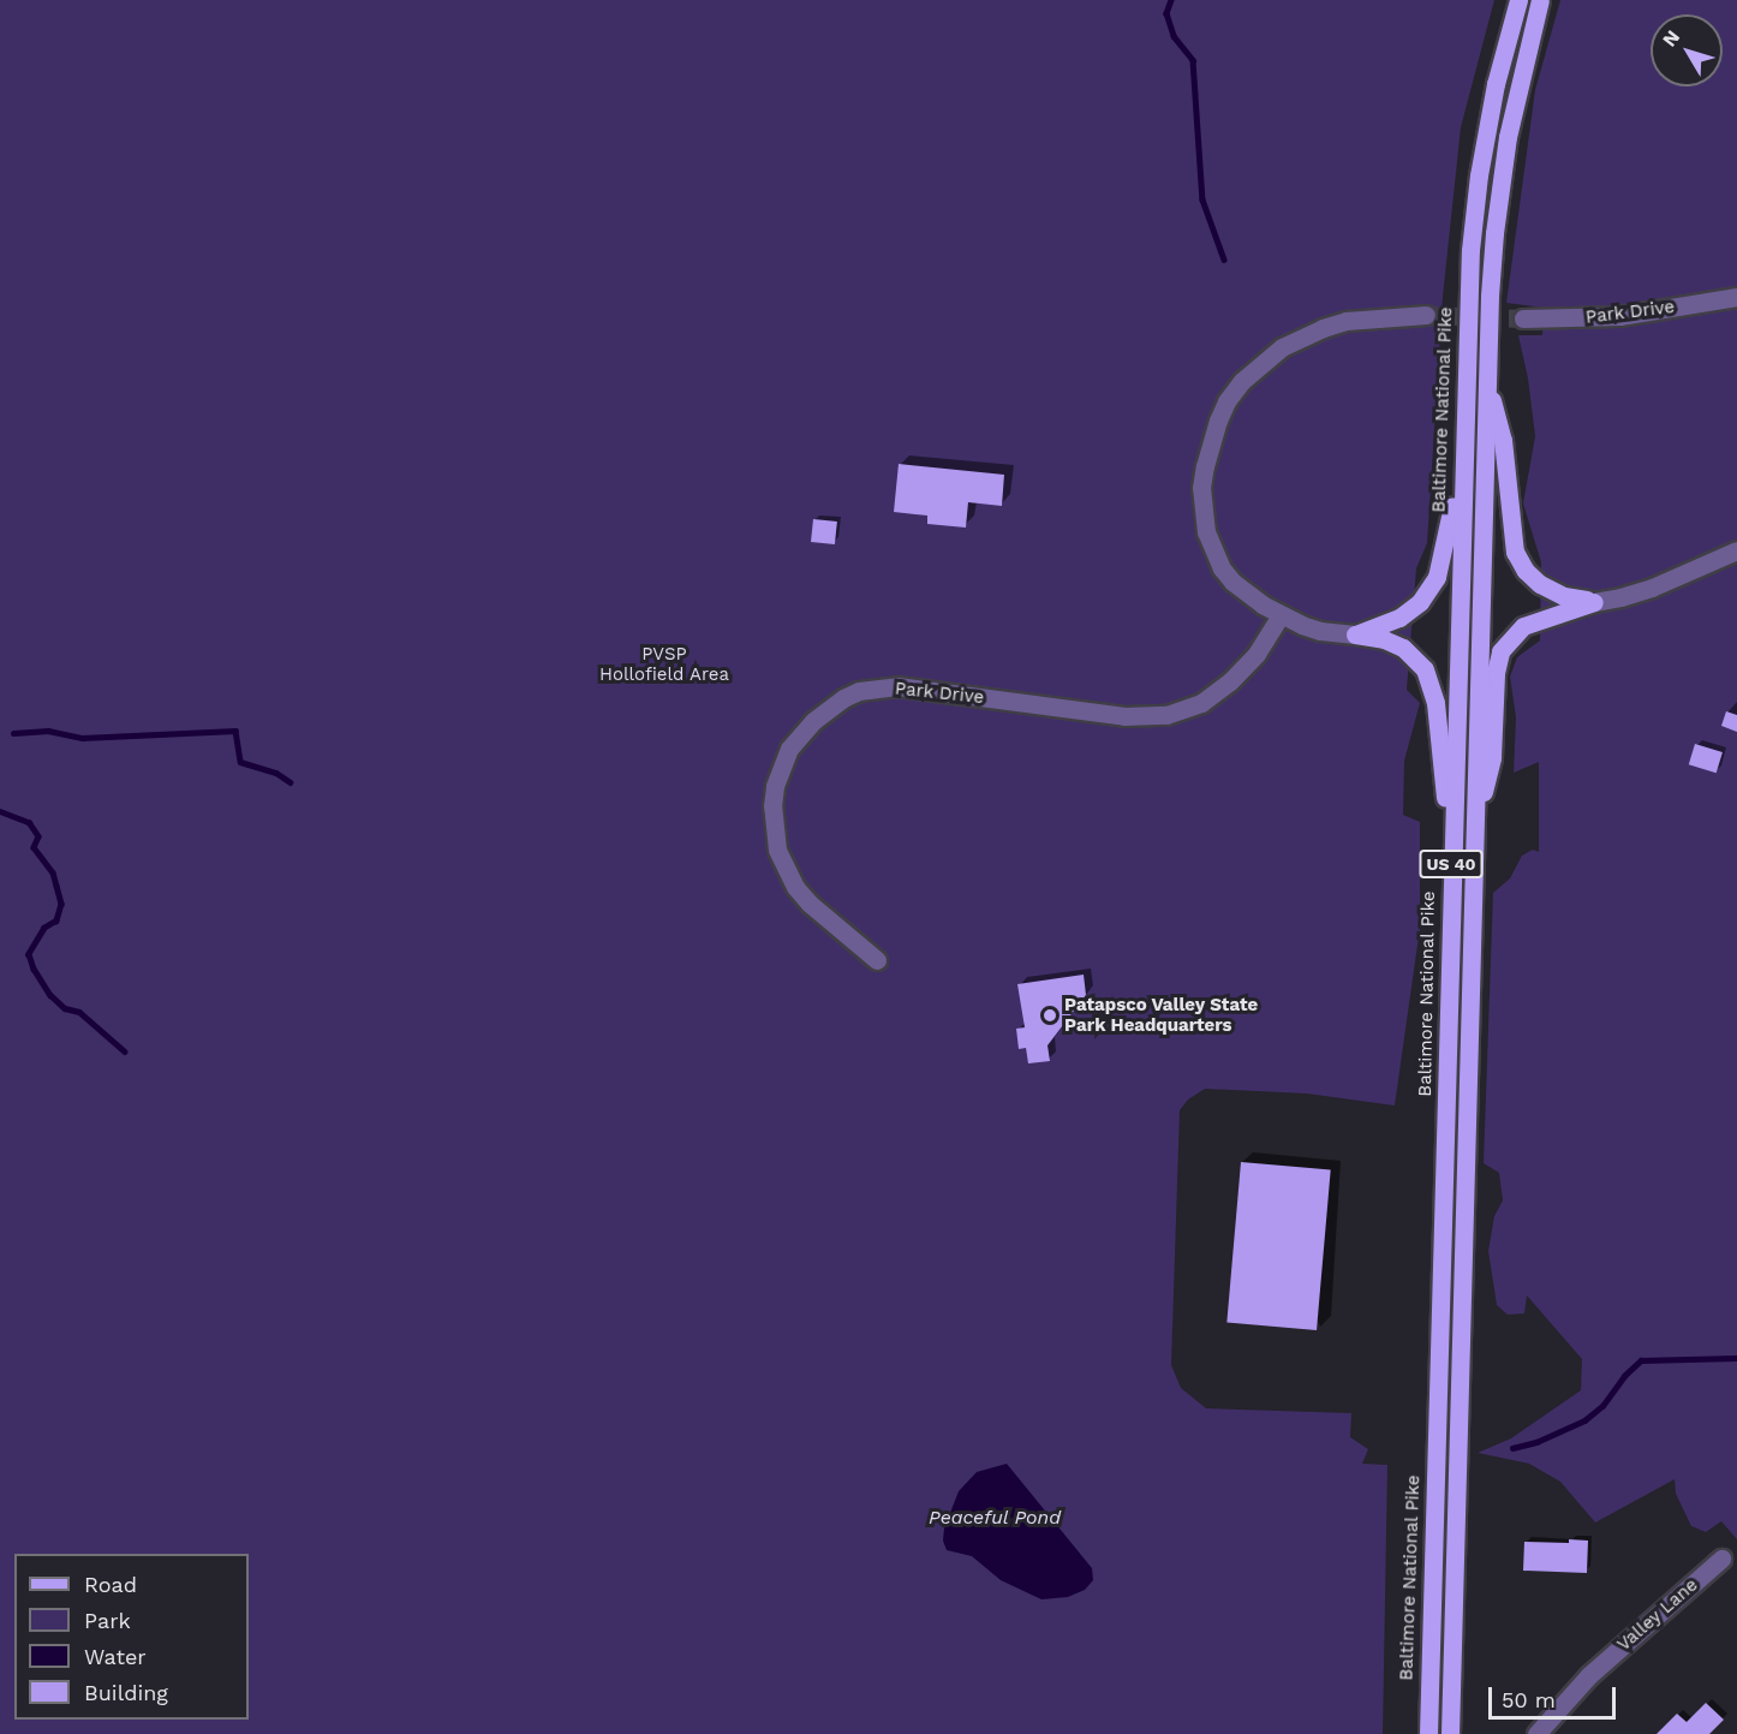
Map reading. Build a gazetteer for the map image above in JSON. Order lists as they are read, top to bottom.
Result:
{
  "streets": {
    "main road": ["Baltimore National Pike", "US 40"],
    "street": ["Park Drive", "Valley Lane"]
  },
  "water": ["Peaceful Pond"],
  "parks": ["PVSP Hollofield Area"],
  "places": ["Patapsco Valley State Park Headquarters"],
  "legend": [
    "Road",
    "Park",
    "Water",
    "Building"
  ],
  "scale_bar": "50 m",
  "north": "top left"
}
